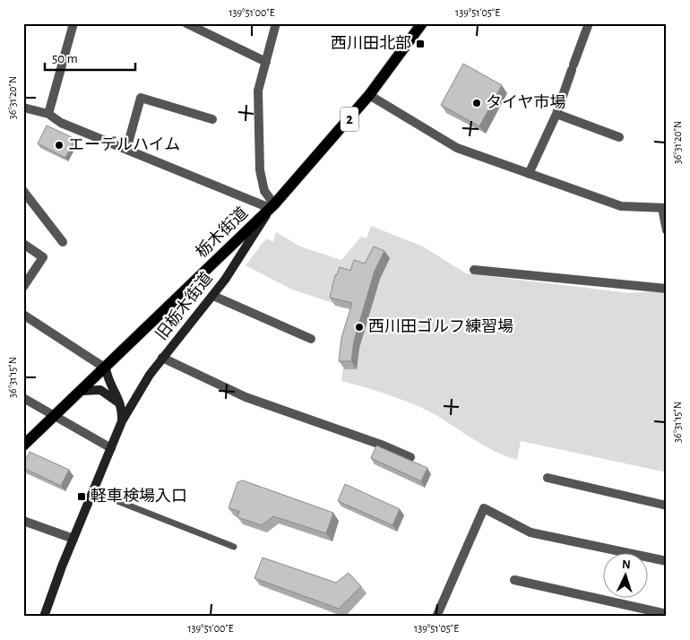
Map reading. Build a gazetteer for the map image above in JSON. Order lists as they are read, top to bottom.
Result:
{
  "streets": {
    "main road": ["2", "栃木街道", "旧栃木街道"]
  },
  "crossings": [
    ["栃木街道", "旧栃木街道"]
  ],
  "places": {
    "transit": ["西川田北部", "軽車検場入口"],
    "other": ["タイヤ市場", "エーデルハイム", "西川田ゴルフ練習場"]
  },
  "scale_bar": "50 m",
  "north": "top",
  "coordinates": [
    "139°51'00\"E",
    "139°51'05\"E",
    "36°31'20\"N",
    "36°31'15\"N"
  ]
}
